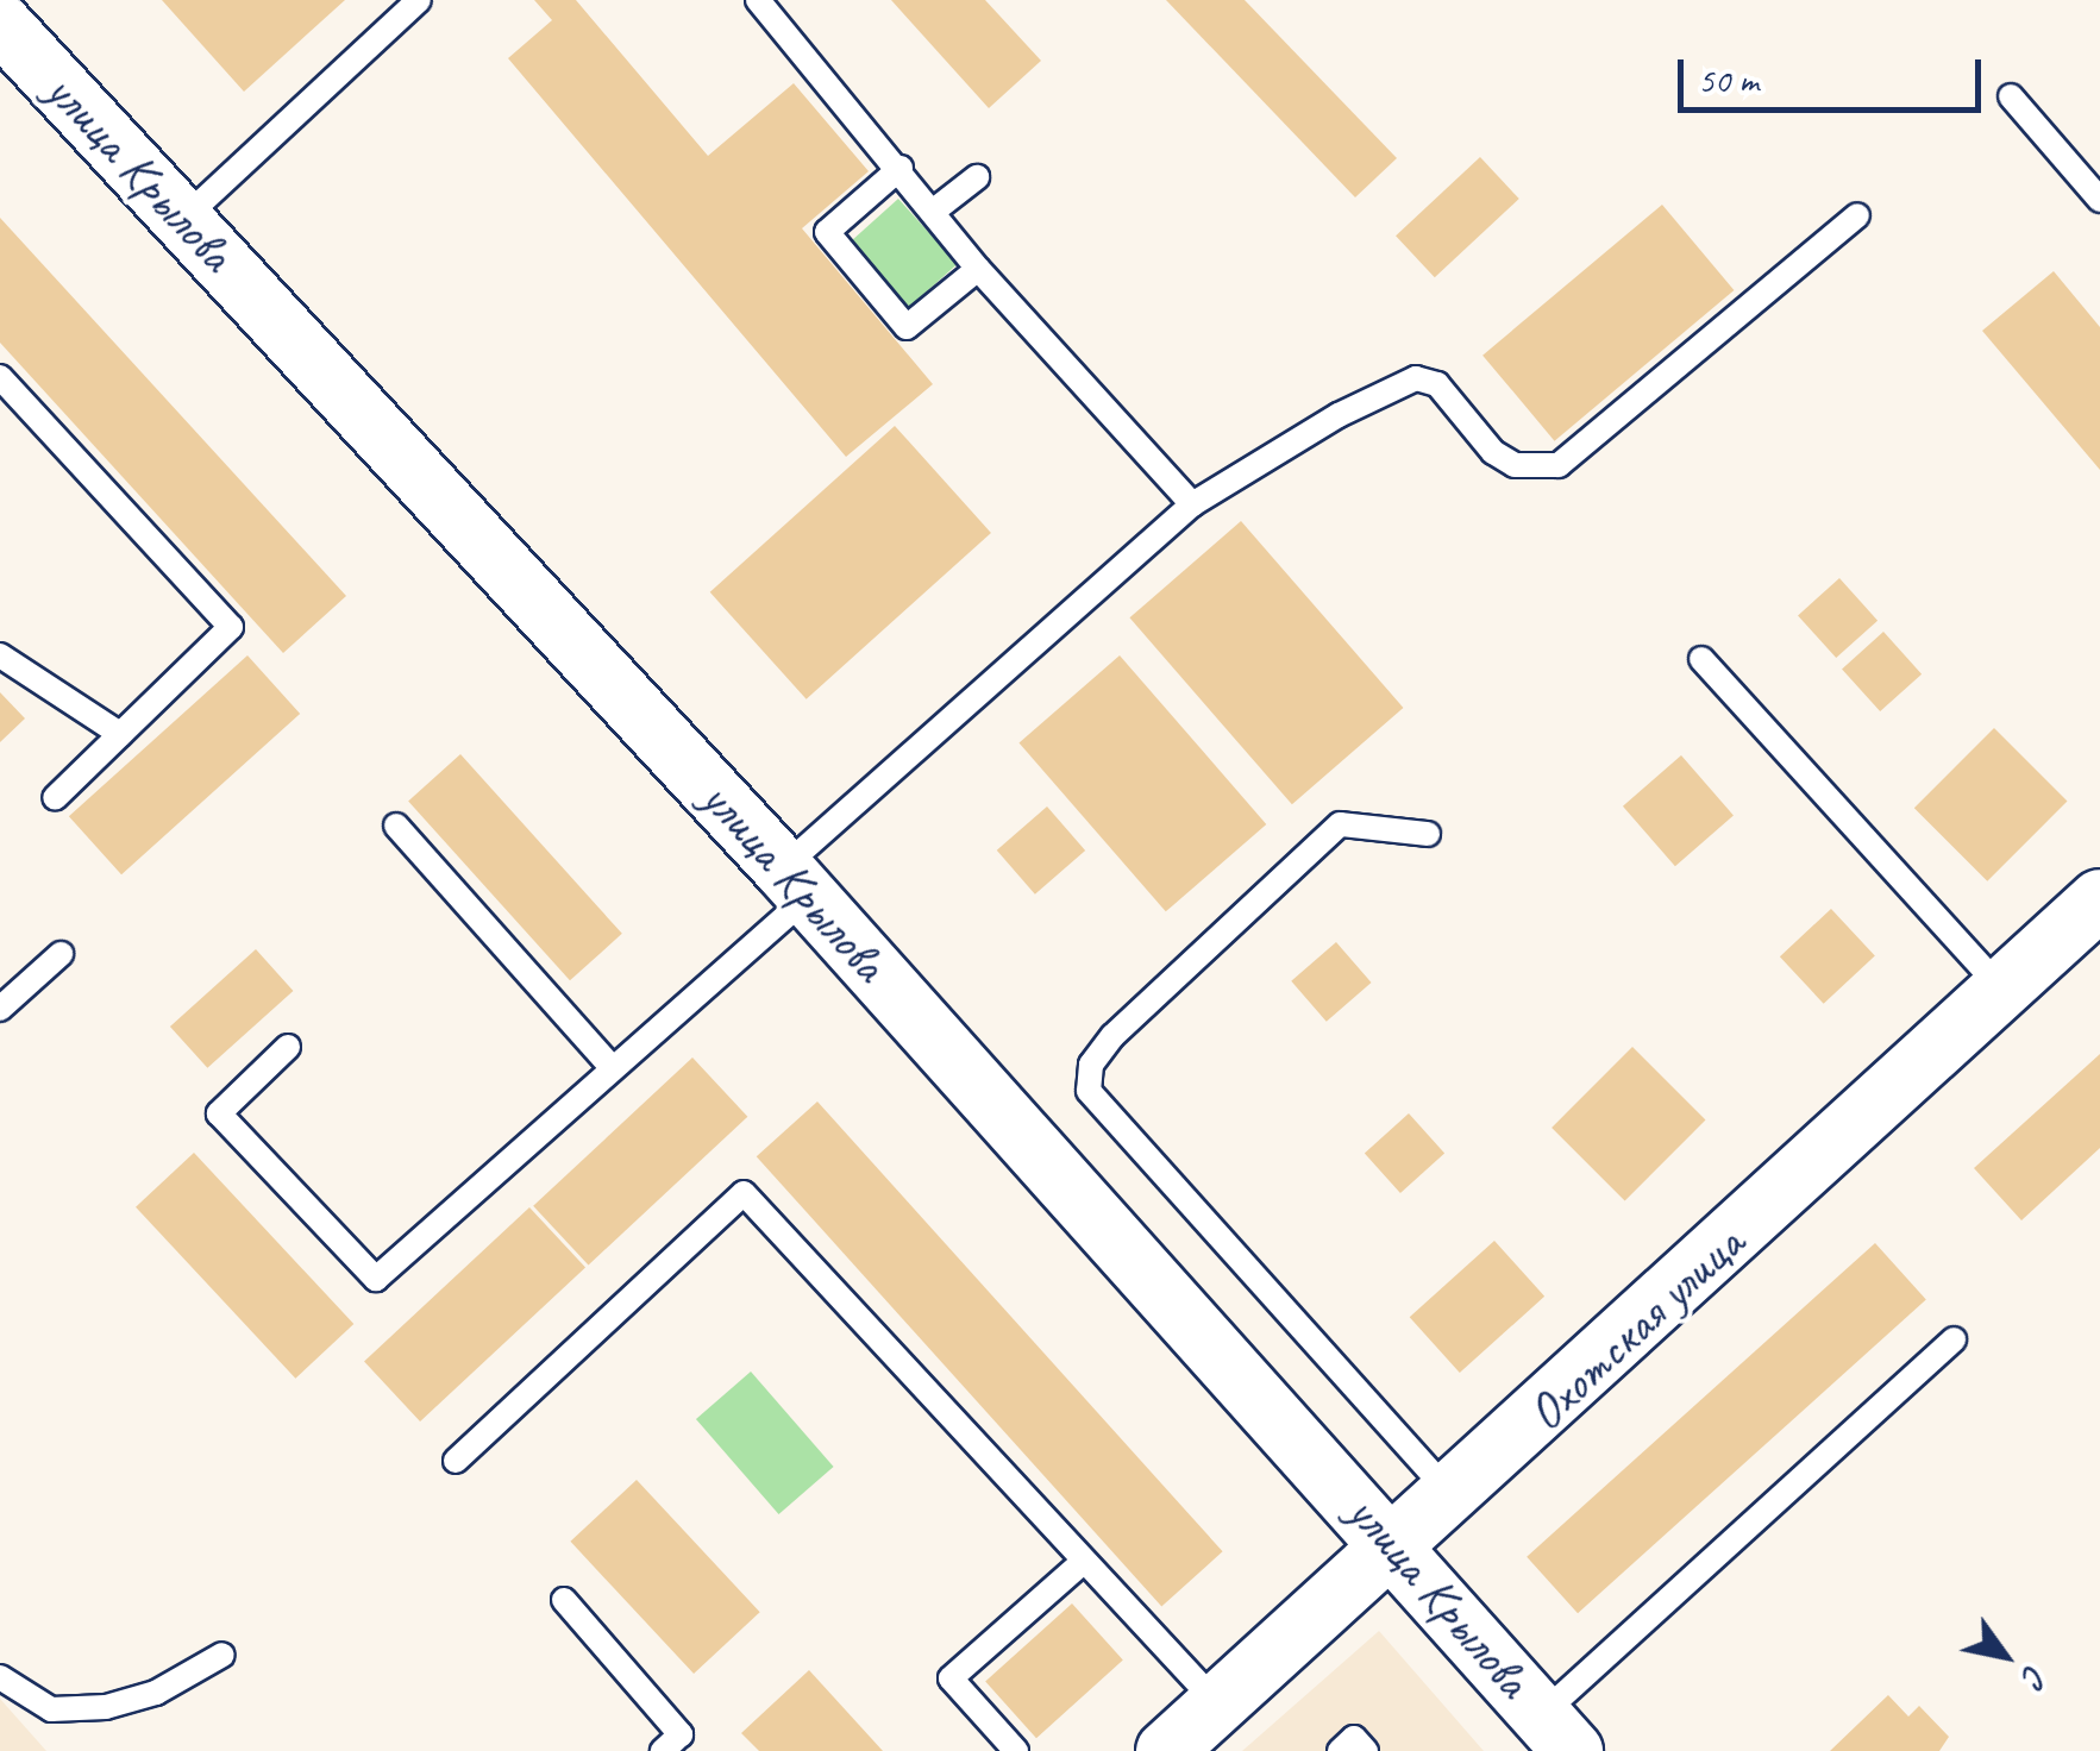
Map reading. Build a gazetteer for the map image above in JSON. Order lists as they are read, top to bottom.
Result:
{
  "streets": {
    "street": ["улица Крылова", "Охотская улица"]
  },
  "crossings": [
    ["улица Крылова", "Охотская улица"]
  ],
  "scale_bar": "50 m",
  "north": "bottom right"
}
